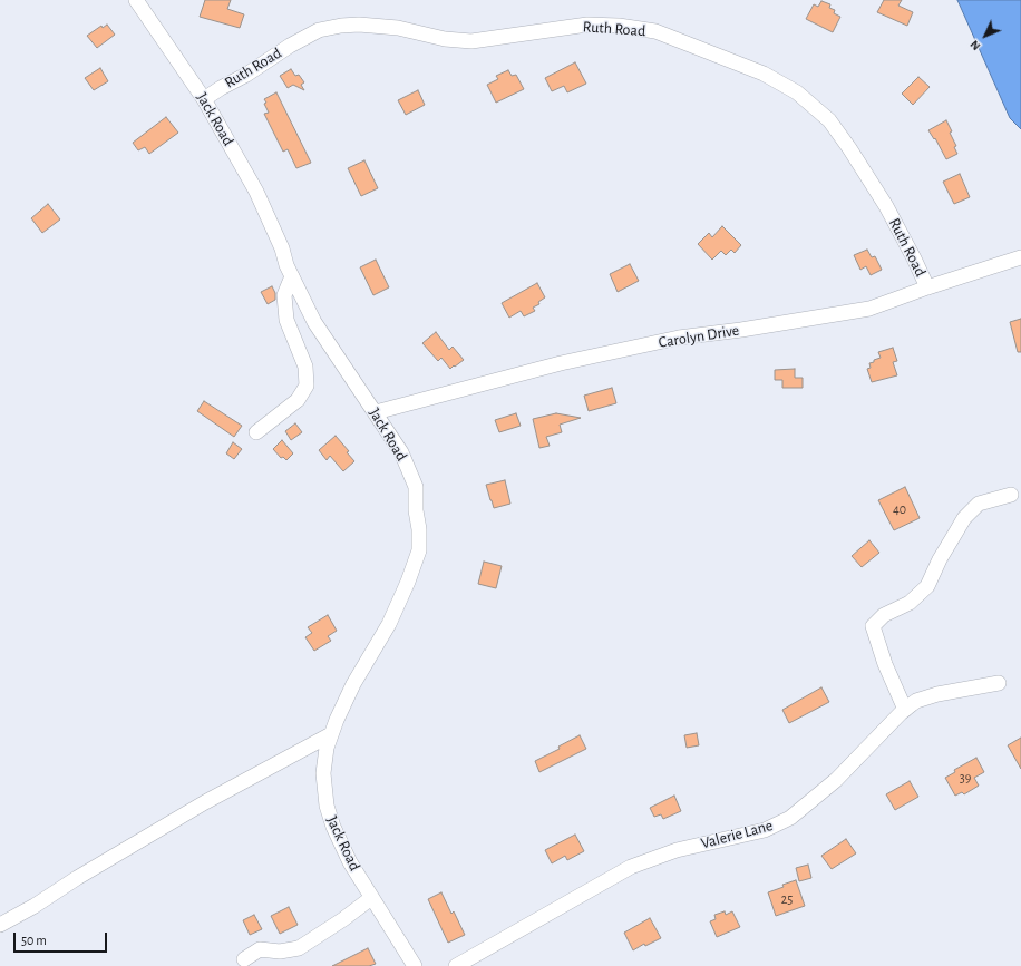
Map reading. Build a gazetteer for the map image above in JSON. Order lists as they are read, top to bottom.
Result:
{
  "streets": {
    "street": [
      "Ruth Road",
      "Jack Road",
      "Carolyn Drive",
      "Valerie Lane"
    ]
  },
  "crossings": [
    ["Ruth Road", "Jack Road"],
    ["Ruth Road", "Carolyn Drive"],
    ["Jack Road", "Carolyn Drive"]
  ],
  "house_numbers": ["40", "39", "25"],
  "scale_bar": "50 m",
  "north": "bottom left"
}
